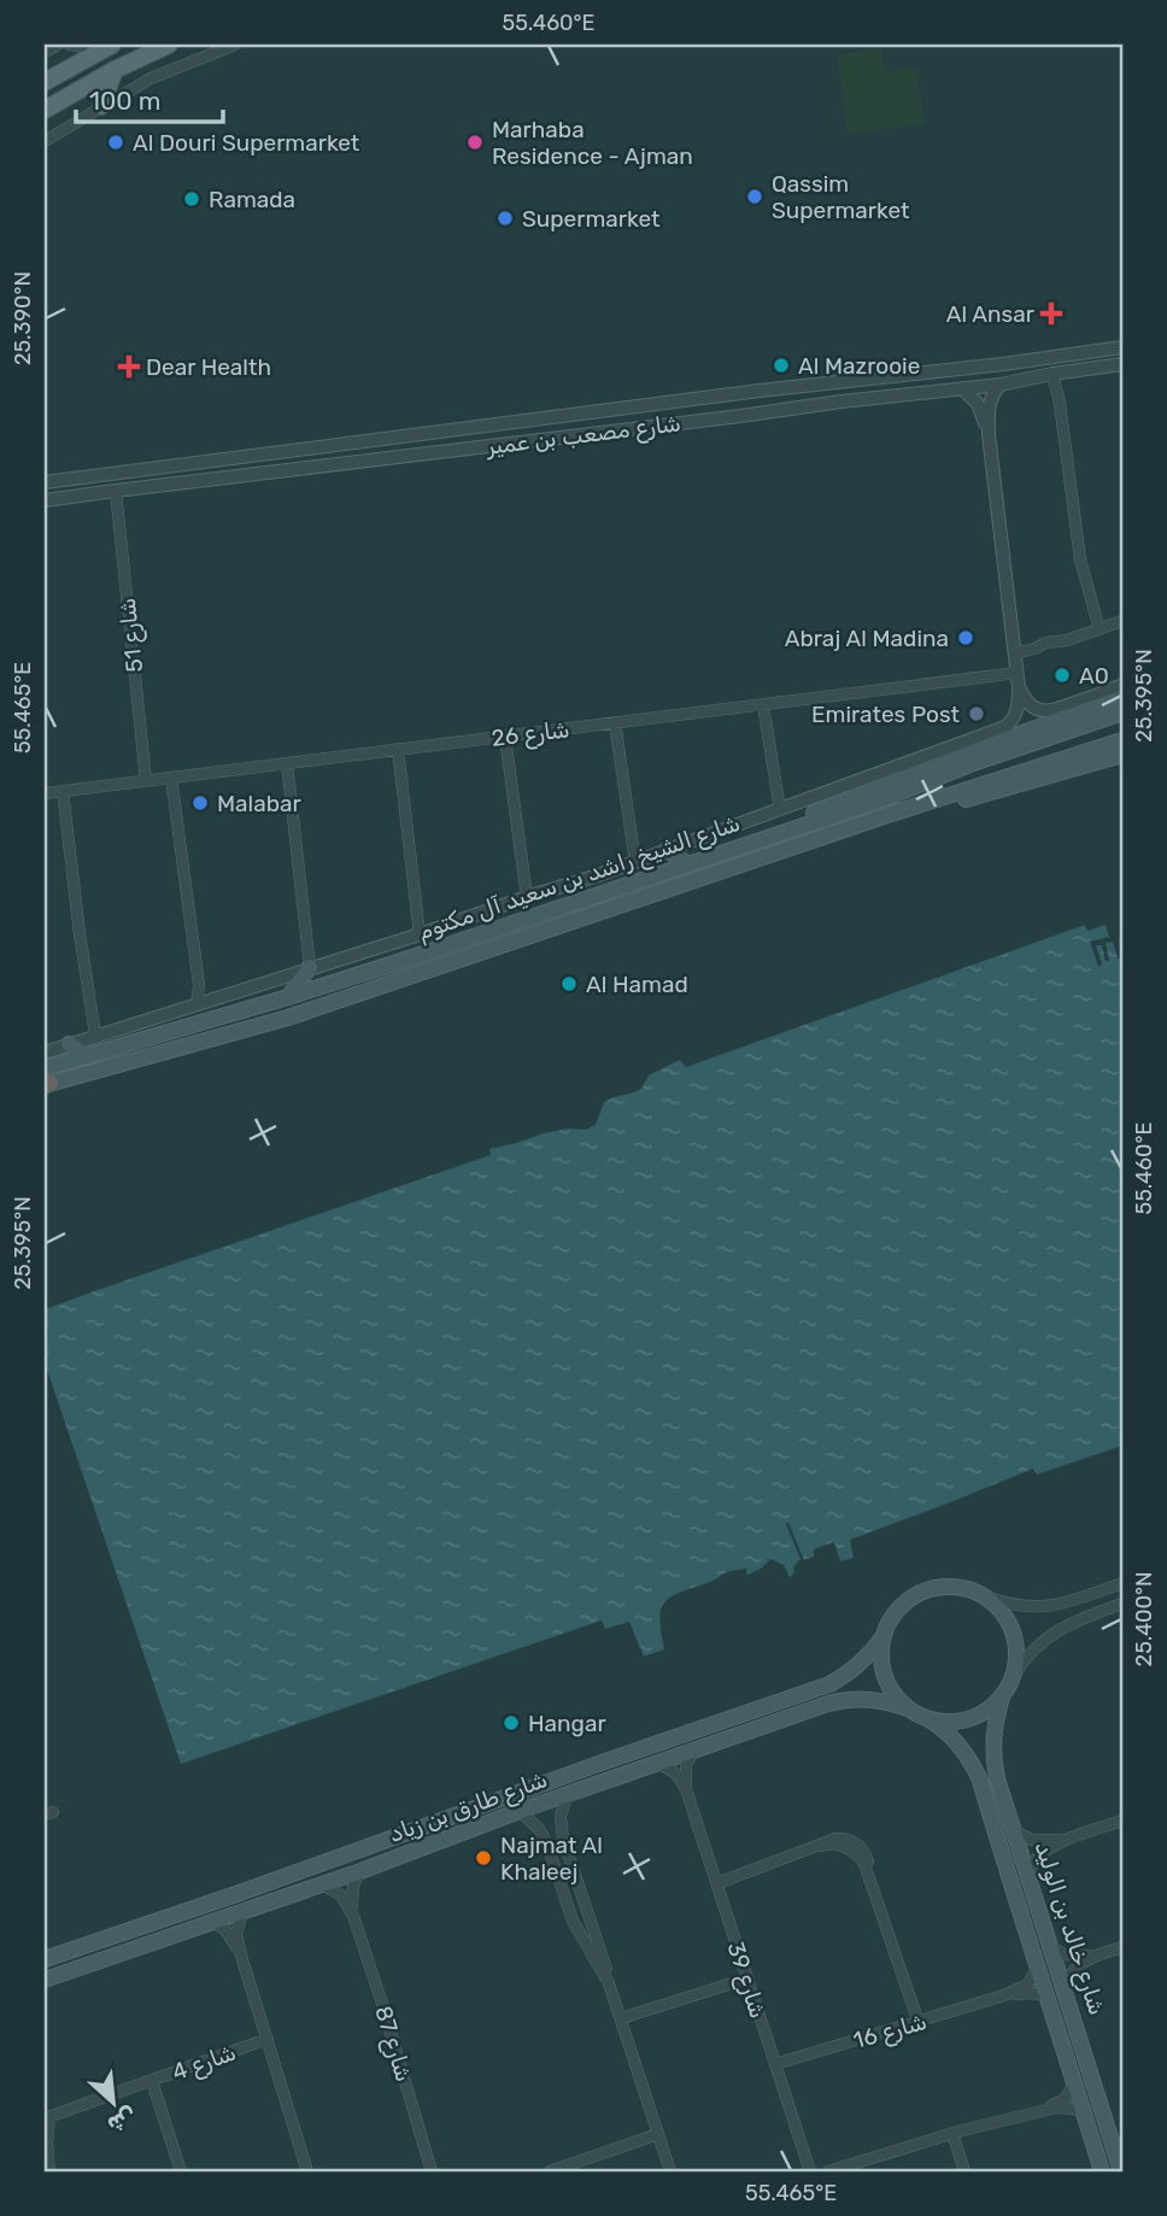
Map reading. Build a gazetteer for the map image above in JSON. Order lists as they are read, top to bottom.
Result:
{
  "streets": {
    "main road": ["شارع الشيخ راشد بن سعيد آل مكتوم", "شارع طارق بن زياد", "شارع خالد بن الوليد"],
    "street": [
      "شارع مصعب بن عمير",
      "شارع 51",
      "شارع 26",
      "شارع 39",
      "شارع 16",
      "شارع 87",
      "شارع 4"
    ]
  },
  "crossings": [
    ["شارع مصعب بن عمير", "شارع 51"],
    ["شارع 51", "شارع 26"],
    ["شارع طارق بن زياد", "شارع خالد بن الوليد"],
    ["شارع طارق بن زياد", "شارع 39"],
    ["شارع طارق بن زياد", "شارع 87"],
    ["شارع خالد بن الوليد", "شارع 16"],
    ["شارع 39", "شارع 16"]
  ],
  "places": {
    "other": [
      "Al Douri Supermarket",
      "Marhaba Residence - Ajman",
      "Qassim Supermarket",
      "Ramada",
      "Supermarket",
      "Al Mazrooie",
      "Abraj Al Madina",
      "A0",
      "Emirates Post",
      "Malabar",
      "Al Hamad",
      "Hangar",
      "Najmat Al Khaleej"
    ],
    "health": ["Al Ansar", "Dear Health"]
  },
  "scale_bar": "100 m",
  "north": "bottom right",
  "coordinates": [
    "55.460°E",
    "25.390°N",
    "25.395°N",
    "55.465°E",
    "25.400°N"
  ]
}
